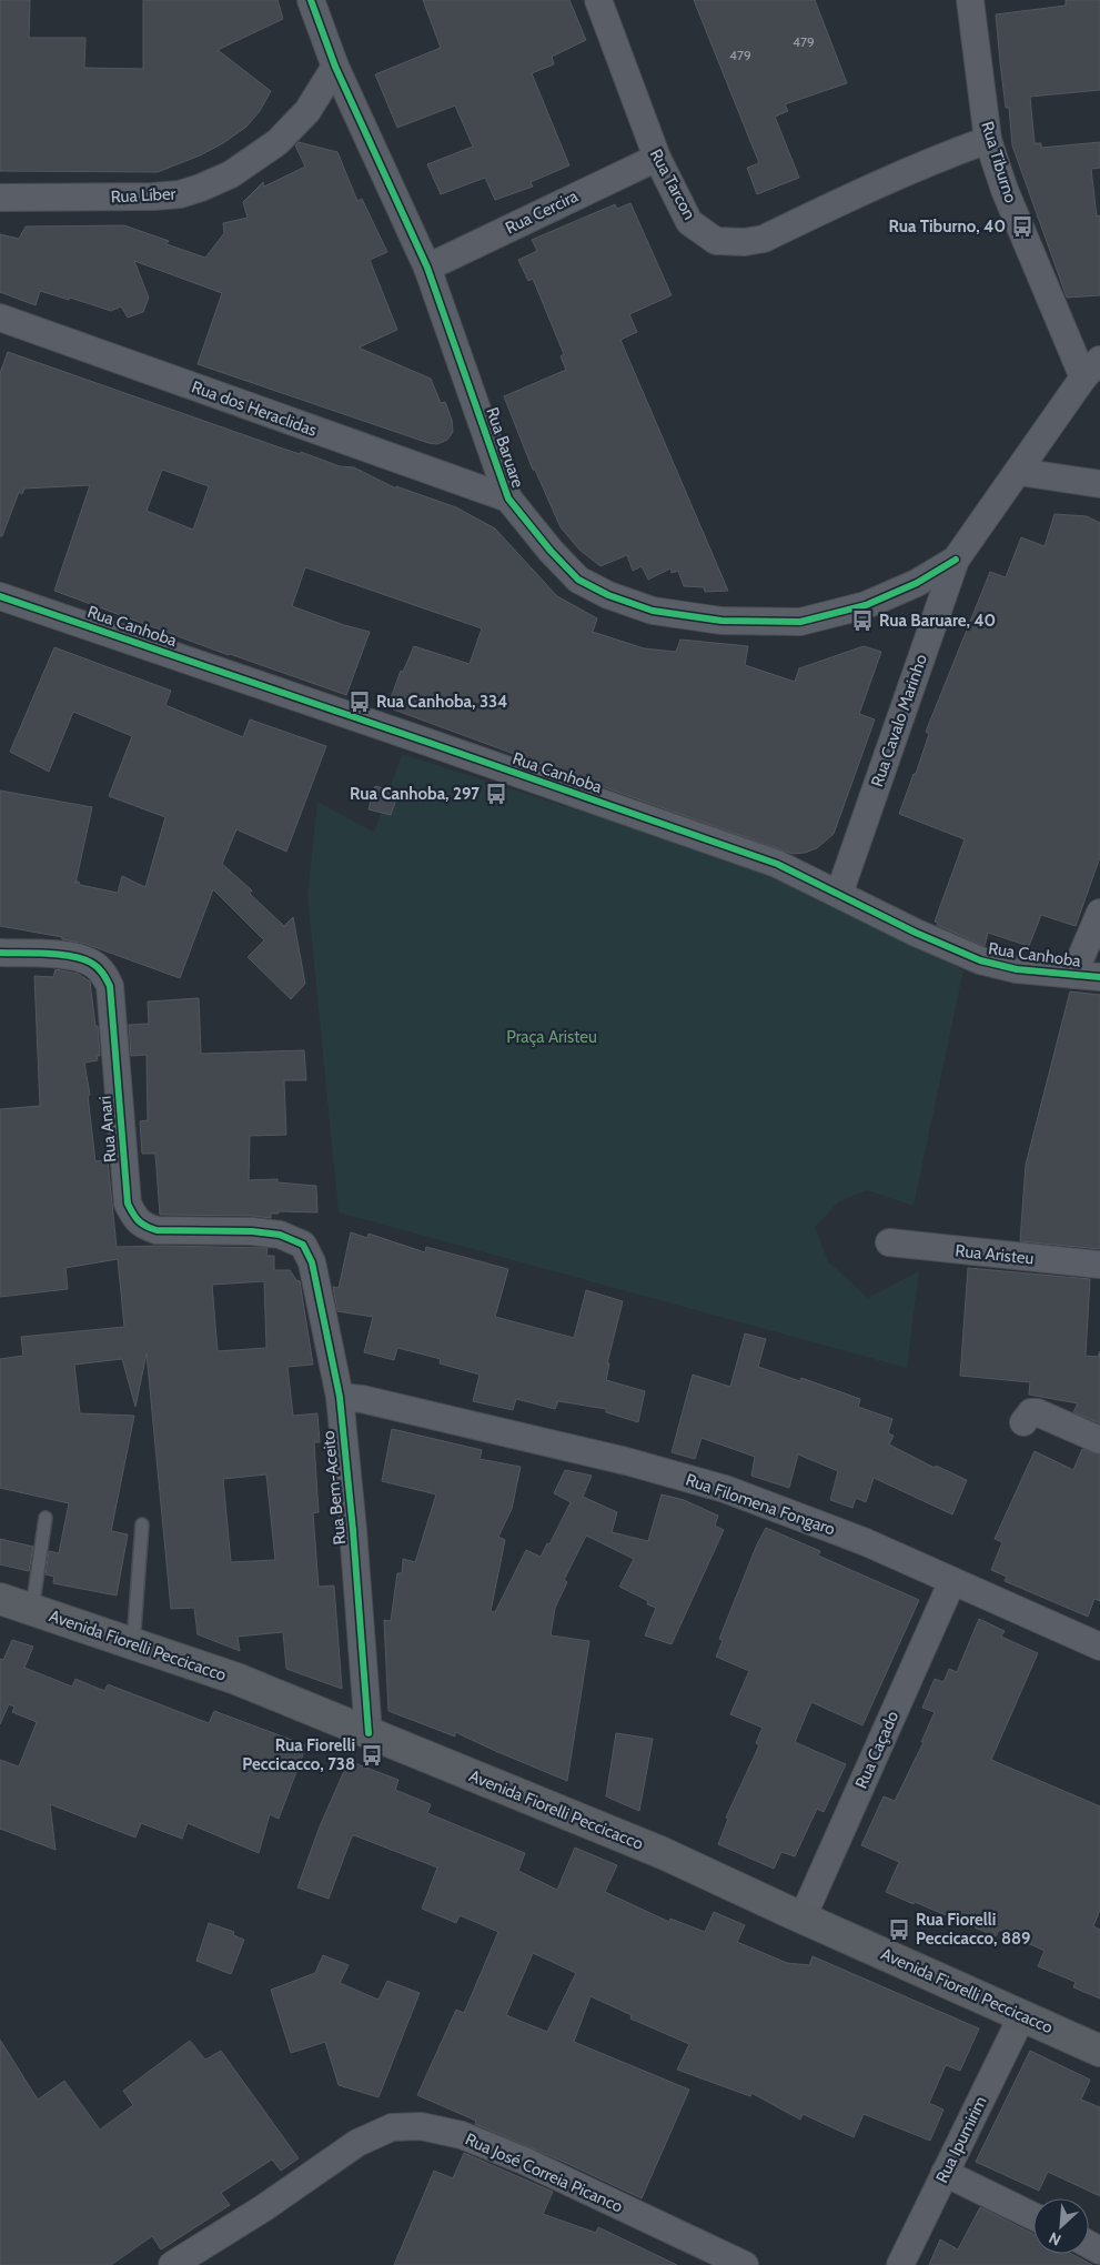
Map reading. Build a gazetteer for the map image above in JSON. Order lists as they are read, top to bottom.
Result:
{
  "streets": {
    "main road": ["Avenida Fiorelli Peccicacco"],
    "street": [
      "Rua Tiburno",
      "Rua Tarcon",
      "Rua Líber",
      "Rua Cercira",
      "Rua dos Heraclidas",
      "Rua Baruare",
      "Rua Canhoba",
      "Rua Cavalo Marinho",
      "Rua Anari",
      "Rua Aristeu",
      "Rua Bem-Aceito",
      "Rua Filomena Fongaro",
      "Rua Caçado",
      "Rua Ipumirim",
      "Rua José Correia Picanco"
    ]
  },
  "crossings": [
    ["Rua Tiburno", "Rua Tarcon"],
    ["Rua Tiburno", "Rua Cavalo Marinho"],
    ["Rua Tarcon", "Rua Cercira"],
    ["Rua Líber", "Rua Baruare"],
    ["Rua Cercira", "Rua Baruare"],
    ["Rua dos Heraclidas", "Rua Baruare"],
    ["Rua Baruare", "Rua Cavalo Marinho"],
    ["Rua Canhoba", "Rua Cavalo Marinho"],
    ["Rua Anari", "Rua Bem-Aceito"],
    ["Rua Bem-Aceito", "Rua Filomena Fongaro"],
    ["Rua Bem-Aceito", "Avenida Fiorelli Peccicacco"],
    ["Rua Filomena Fongaro", "Rua Caçado"],
    ["Avenida Fiorelli Peccicacco", "Rua Caçado"],
    ["Avenida Fiorelli Peccicacco", "Rua Ipumirim"]
  ],
  "parks": ["Praça Aristeu"],
  "places": {
    "bus stop": [
      "Rua Tiburno, 40",
      "Rua Baruare, 40",
      "Rua Canhoba, 334",
      "Rua Canhoba, 297",
      "Rua Fiorelli Peccicacco, 738",
      "Rua Fiorelli Peccicacco, 889"
    ]
  },
  "house_numbers": ["479", "479"],
  "north": "bottom left"
}
